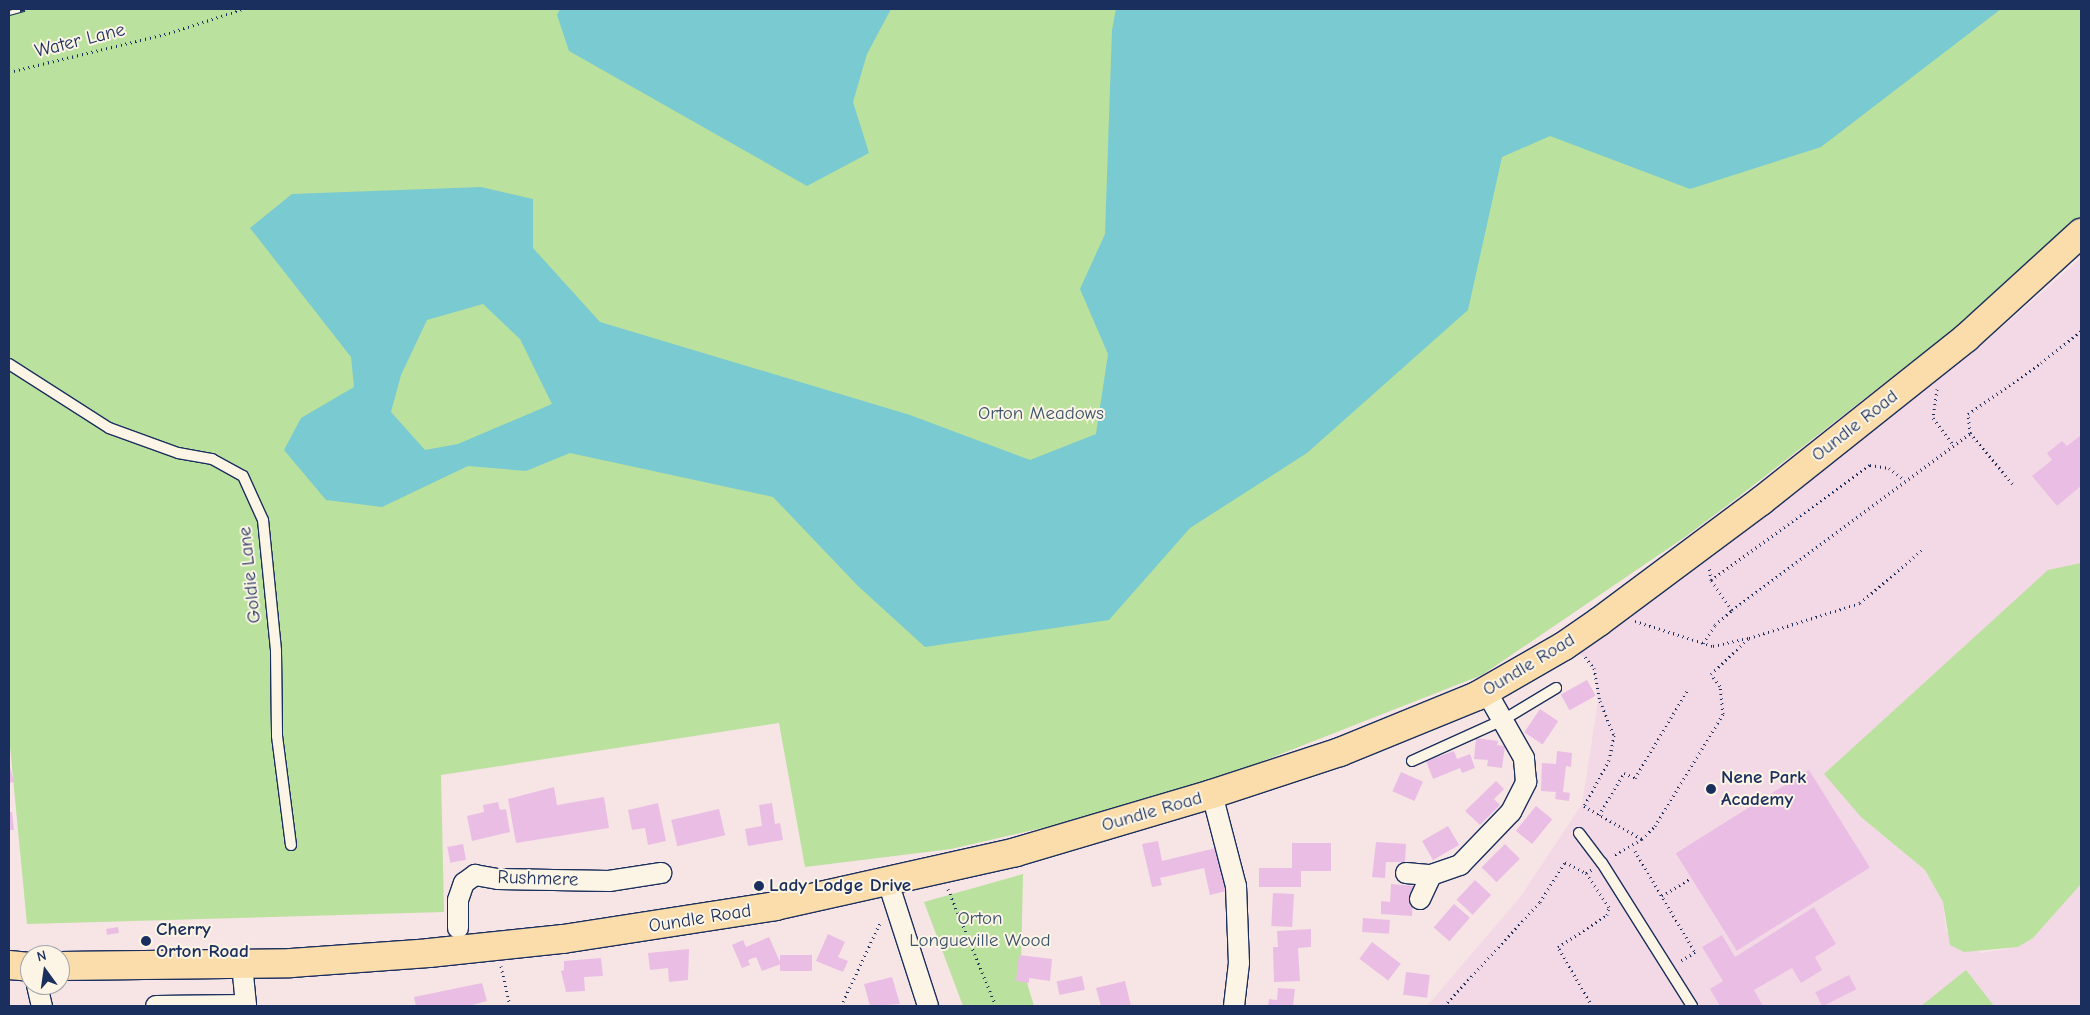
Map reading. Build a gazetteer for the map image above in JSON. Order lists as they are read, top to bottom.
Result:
{
  "streets": {
    "main road": ["Oundle Road"],
    "street": ["Rushmere"],
    "lane": ["Goldie Lane"],
    "path": ["Water Lane"]
  },
  "parks": ["Orton Meadows", "Orton Longueville Wood"],
  "places": ["Nene Park Academy", "Lady Lodge Drive", "Cherry Orton Road"],
  "north": "top"
}
